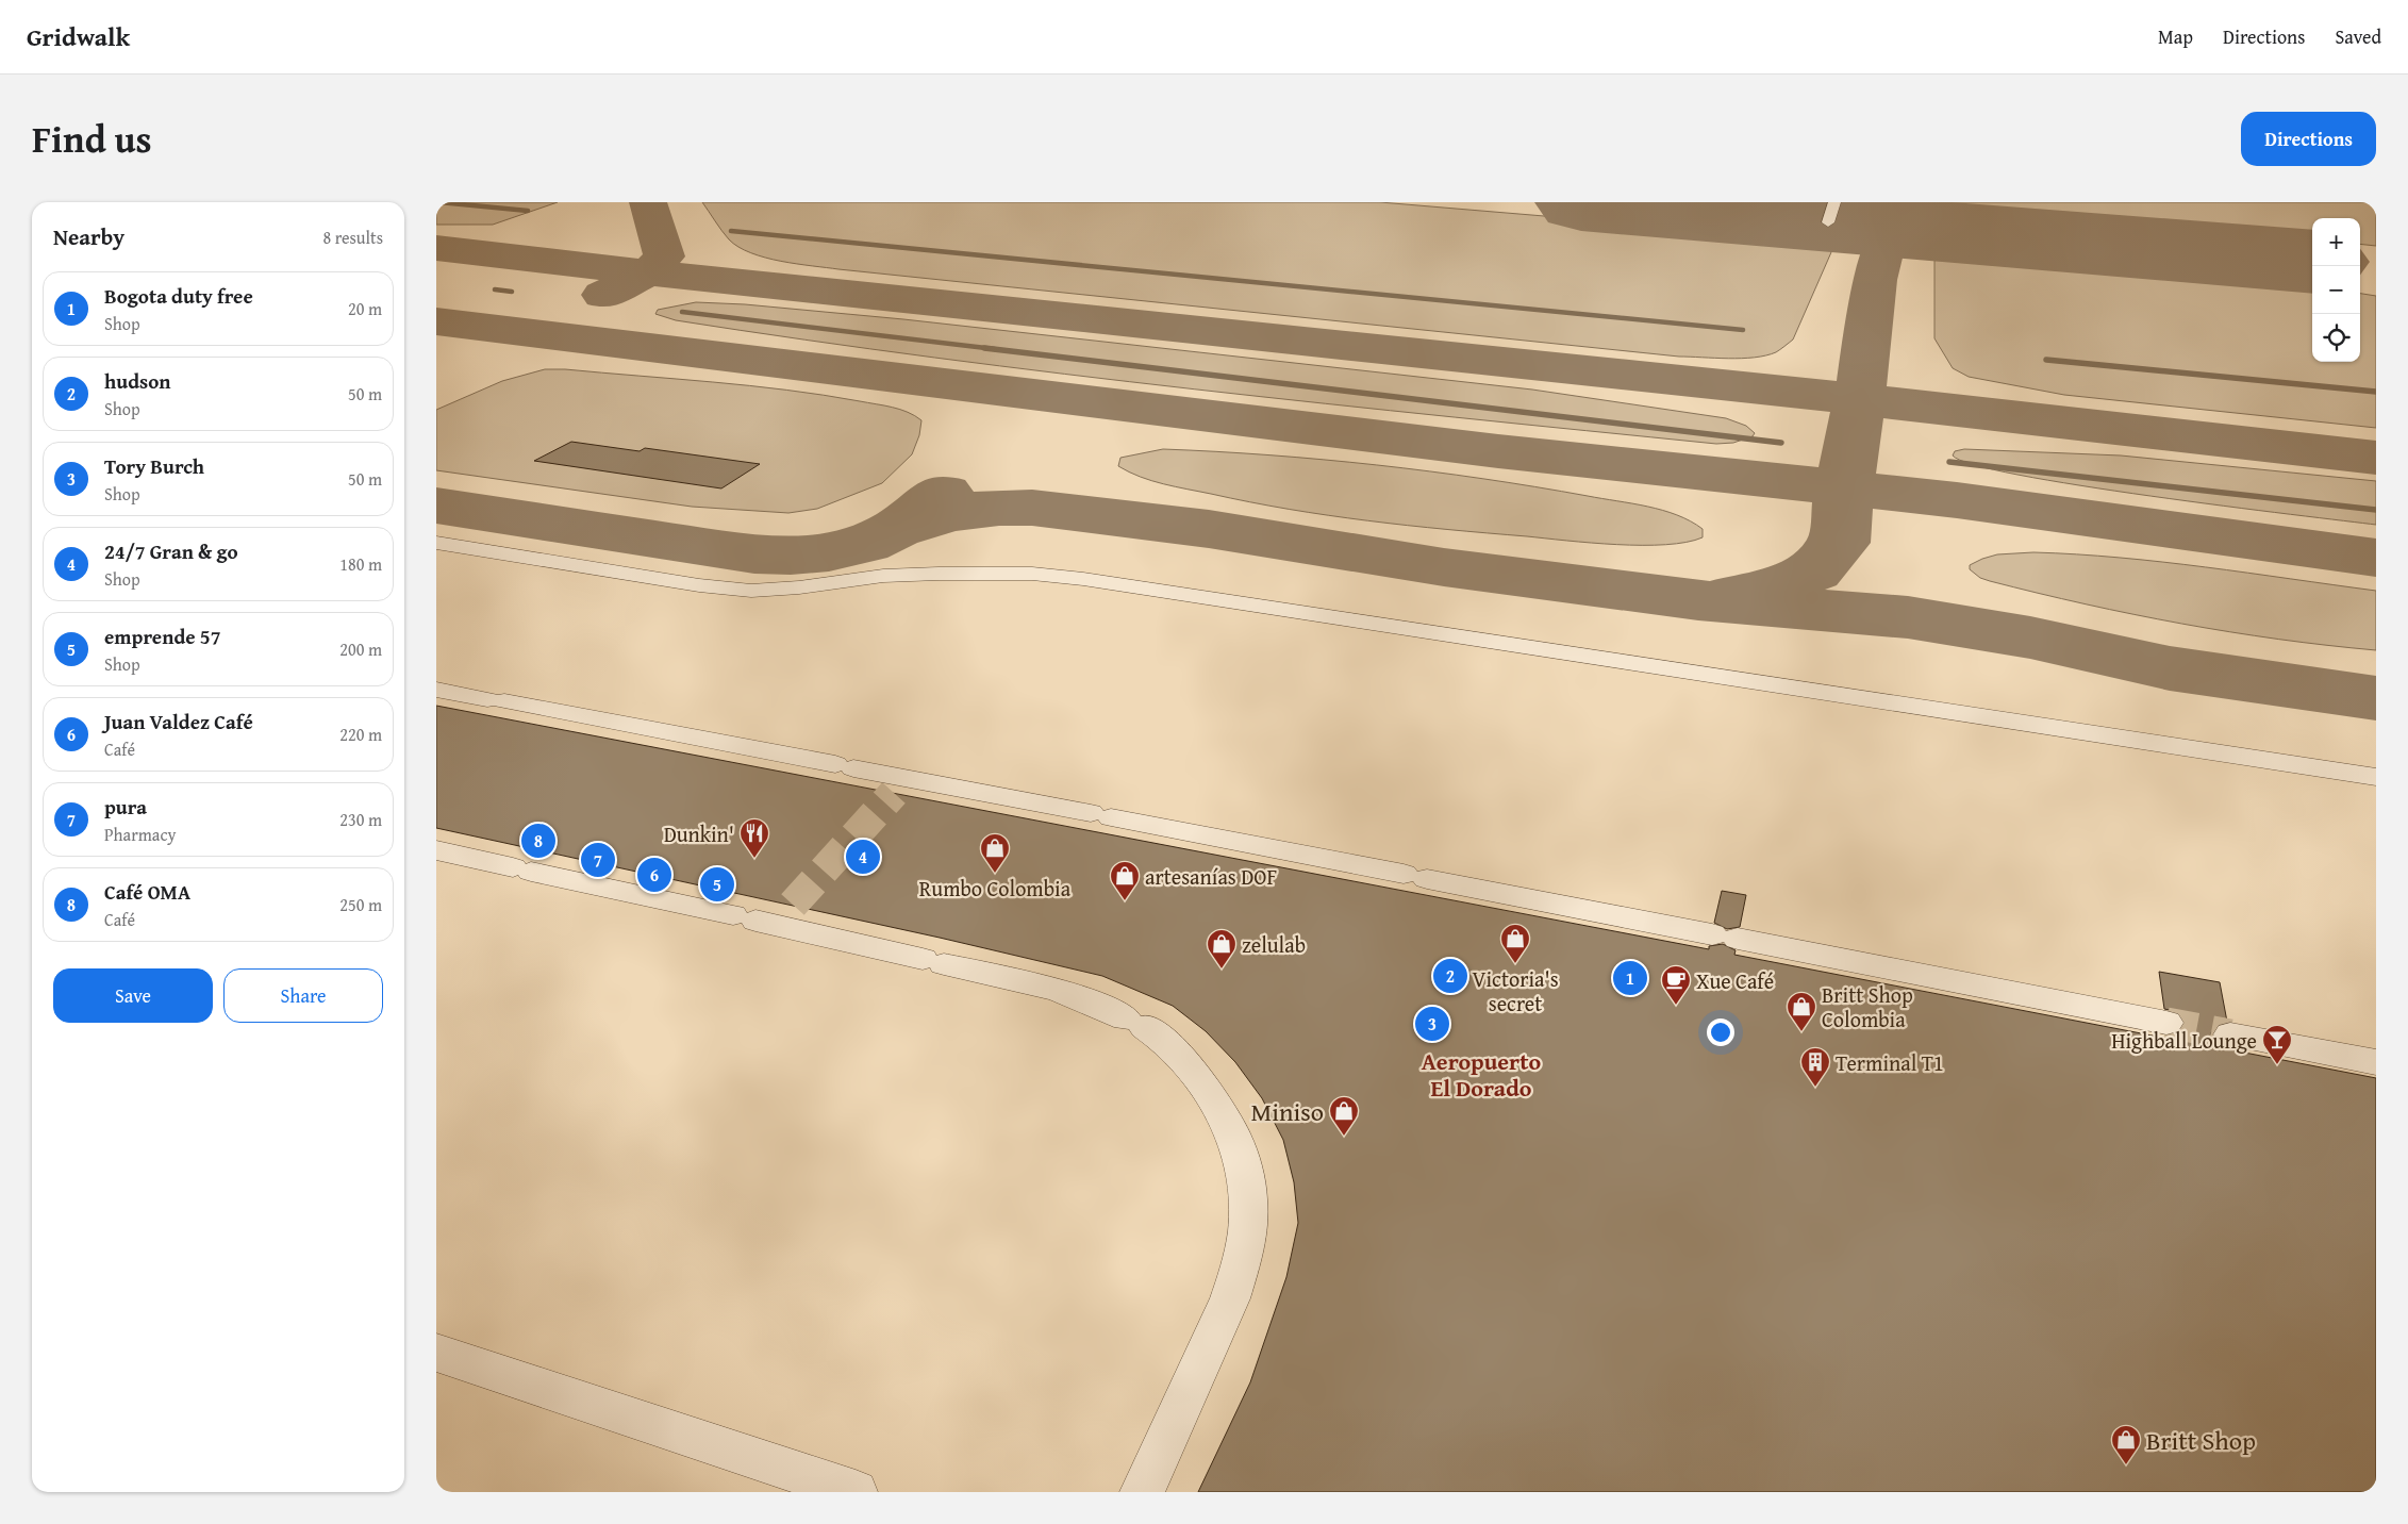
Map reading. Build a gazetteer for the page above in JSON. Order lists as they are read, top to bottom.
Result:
{
  "districts": ["Aeropuerto El Dorado"],
  "places": {
    "restaurant": ["Dunkin'"],
    "shop": [
      "Rumbo Colombia",
      "artesanías DOF",
      "Victoria's secret",
      "zelulab",
      "Britt Shop Colombia",
      "Miniso",
      "Britt Shop"
    ],
    "cafe": ["Xue Café"],
    "bar": ["Highball Lounge"],
    "building": ["Terminal T1"]
  },
  "page": {
    "header": "Gridwalk",
    "nav": ["Map", "Directions", "Saved"],
    "title": "Find us",
    "buttons": [
      "Directions",
      ["Save", "Share"]
    ],
    "heading": ["Nearby", "8 results"],
    "map_buttons": ["+", "−"],
    "list": [
      {
        "mark": "1",
        "name": "Bogota duty free",
        "note": "Shop",
        "value": "20 m"
      },
      {
        "mark": "2",
        "name": "hudson",
        "note": "Shop",
        "value": "50 m"
      },
      {
        "mark": "3",
        "name": "Tory Burch",
        "note": "Shop",
        "value": "50 m"
      },
      {
        "mark": "4",
        "name": "24/7 Gran & go",
        "note": "Shop",
        "value": "180 m"
      },
      {
        "mark": "5",
        "name": "emprende 57",
        "note": "Shop",
        "value": "200 m"
      },
      {
        "mark": "6",
        "name": "Juan Valdez Café",
        "note": "Café",
        "value": "220 m"
      },
      {
        "mark": "7",
        "name": "pura",
        "note": "Pharmacy",
        "value": "230 m"
      },
      {
        "mark": "8",
        "name": "Café OMA",
        "note": "Café",
        "value": "250 m"
      }
    ],
    "pins": [
      "8",
      "4",
      "7",
      "6",
      "5",
      "2",
      "1",
      "3"
    ]
  }
}
